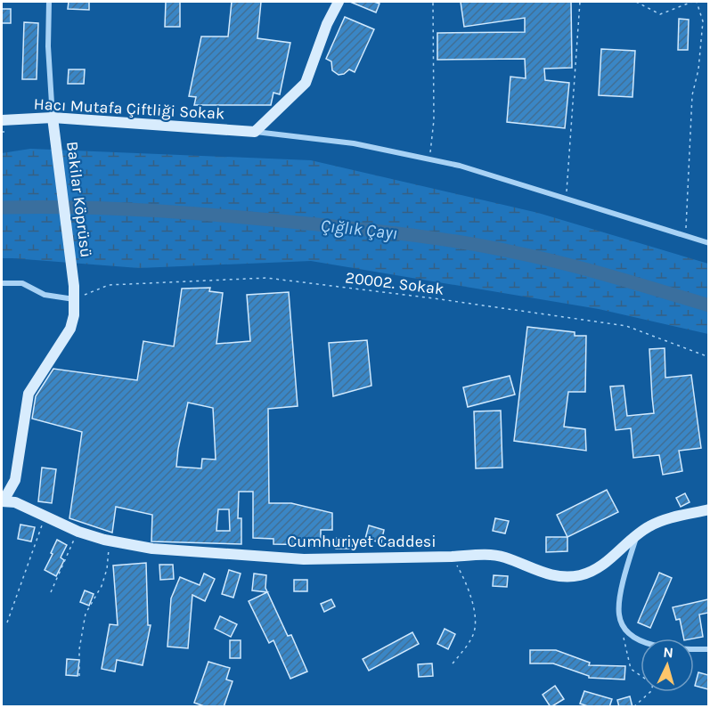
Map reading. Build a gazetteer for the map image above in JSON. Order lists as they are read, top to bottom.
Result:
{
  "streets": {
    "street": ["Hacı Mutafa Çiftliği Sokak", "Bakilar Köprüsü", "Cumhuriyet Caddesi"],
    "path": ["20002. Sokak"]
  },
  "crossings": [
    ["Hacı Mutafa Çiftliği Sokak", "Bakilar Köprüsü"],
    ["Bakilar Köprüsü", "20002. Sokak"],
    ["Bakilar Köprüsü", "Cumhuriyet Caddesi"]
  ],
  "water": ["Çığlık Çayı"],
  "north": "top"
}
